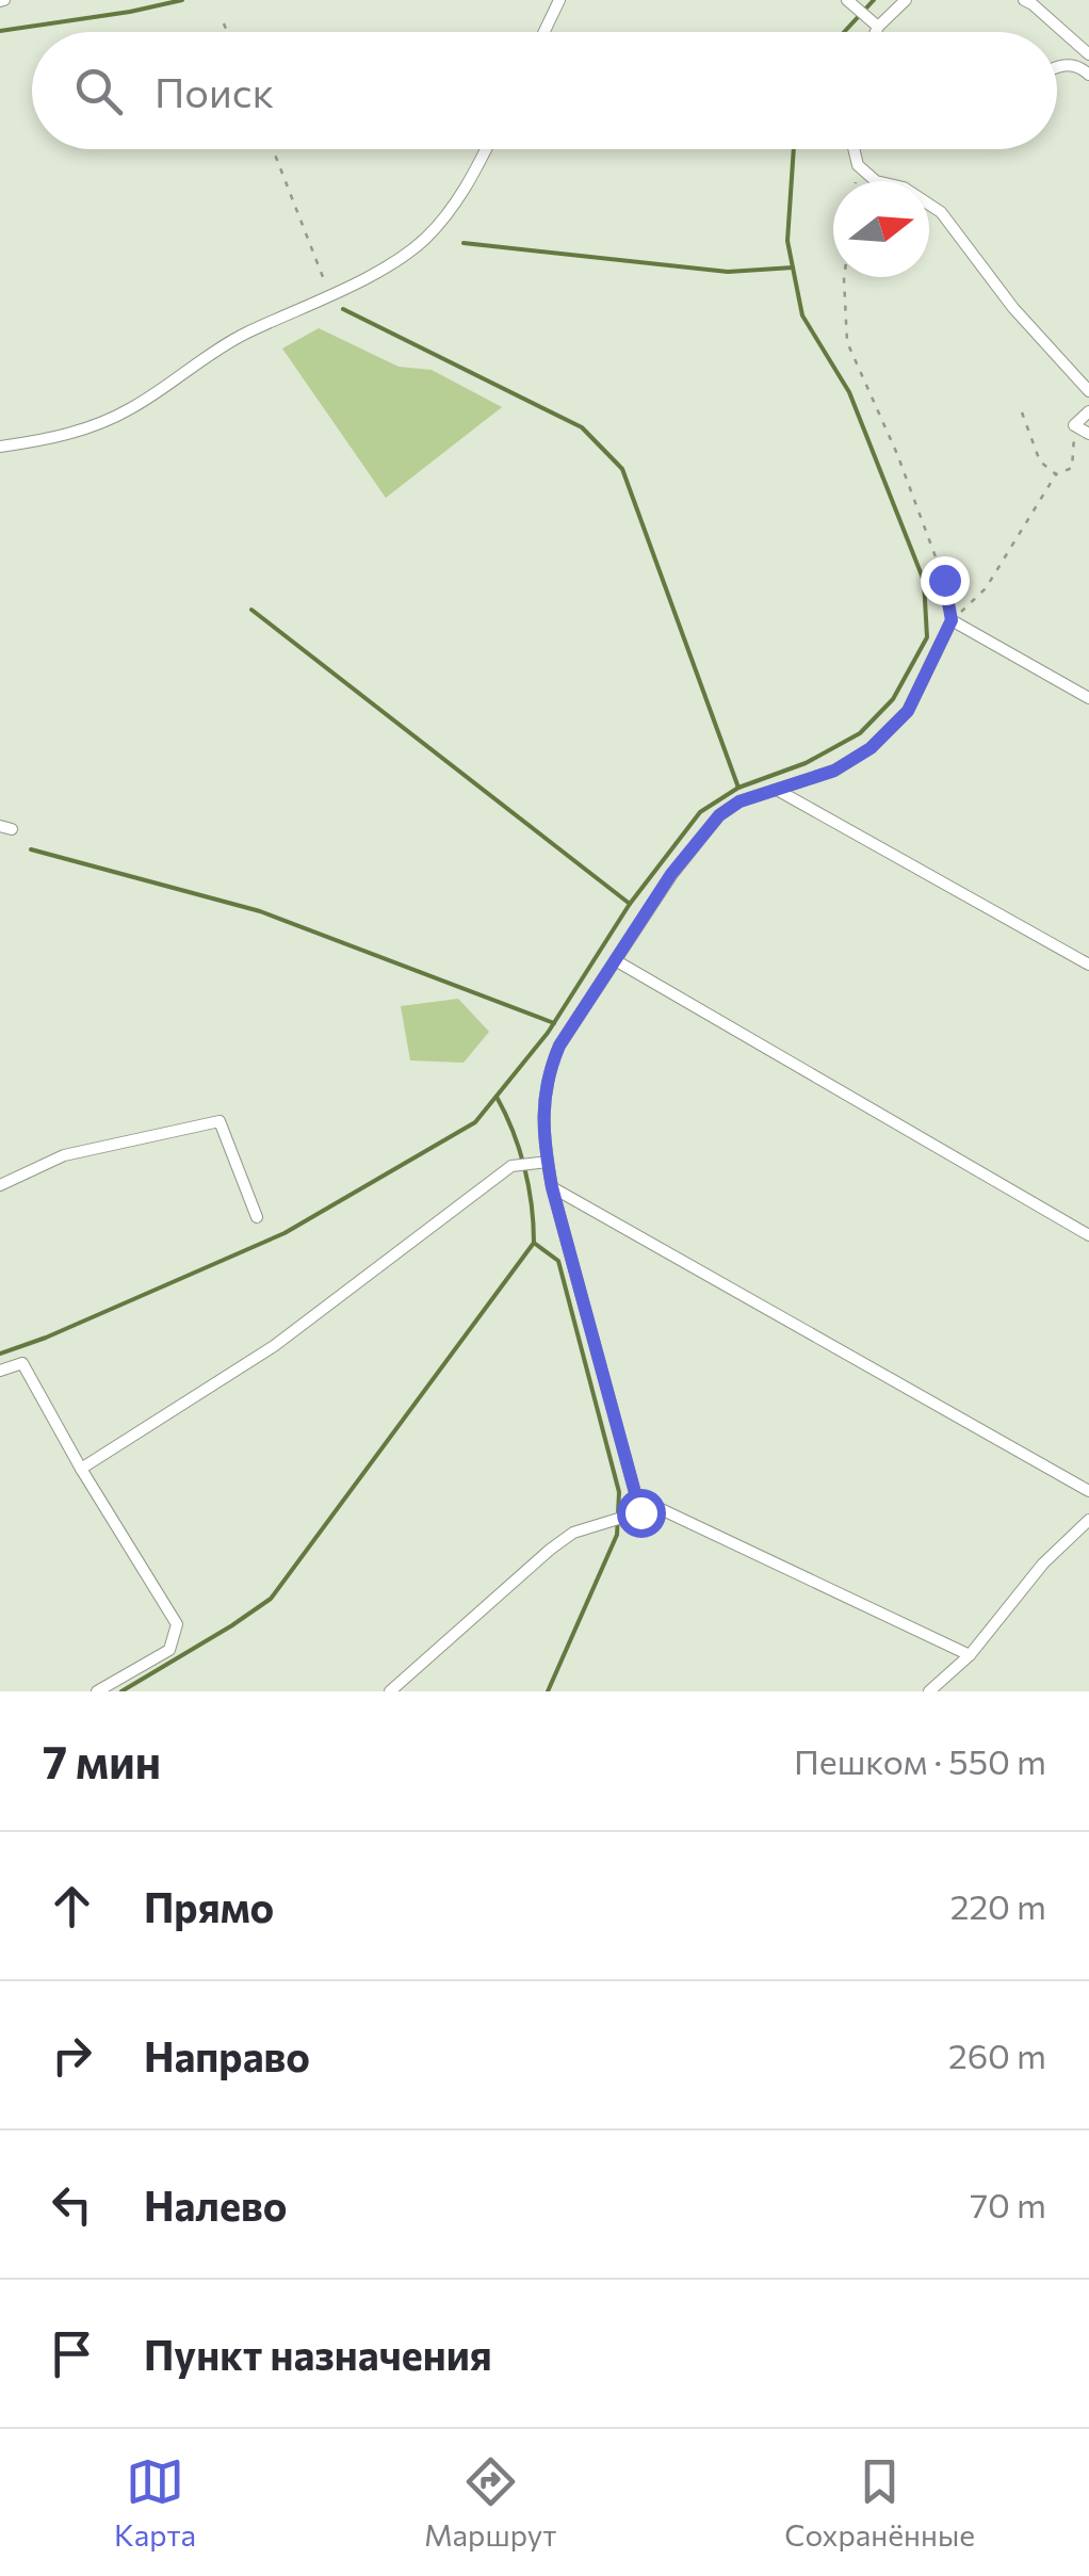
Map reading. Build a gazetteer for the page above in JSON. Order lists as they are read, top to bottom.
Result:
{
  "north": "right",
  "page": {
    "search": "Поиск",
    "heading": ["7 мин", "Пешком · 550 m"],
    "list": [
      ["Прямо", "220 m"],
      ["Направо", "260 m"],
      ["Налево", "70 m"],
      "Пункт назначения"
    ],
    "nav": ["Карта", "Маршрут", "Сохранённые"]
  }
}
